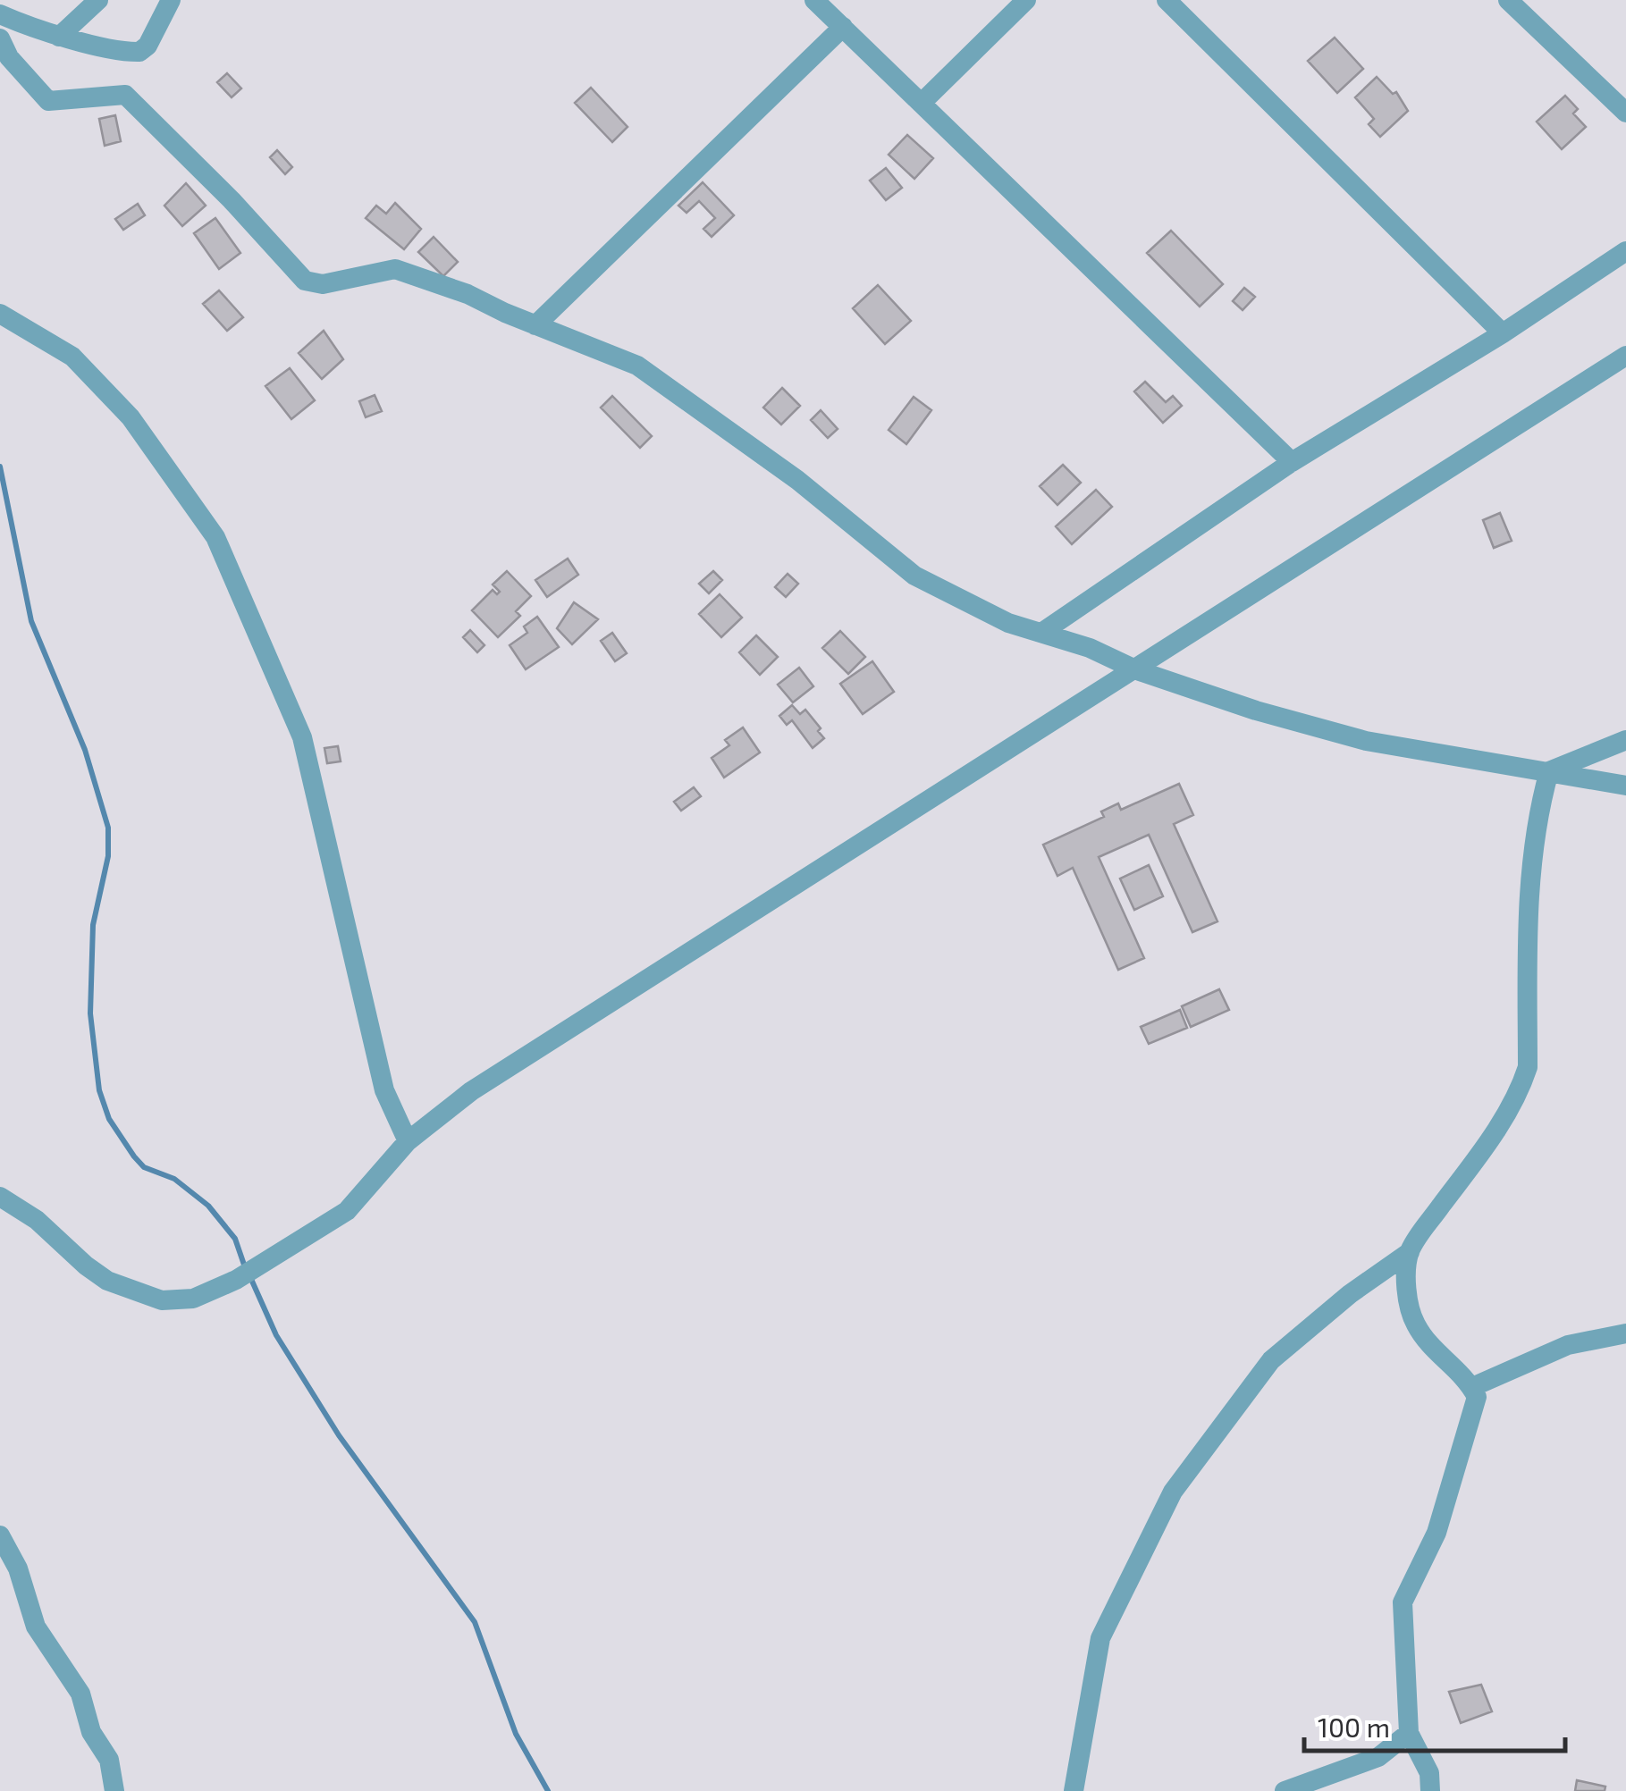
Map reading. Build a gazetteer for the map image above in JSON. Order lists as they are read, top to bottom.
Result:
{
  "scale_bar": "100 m"
}
